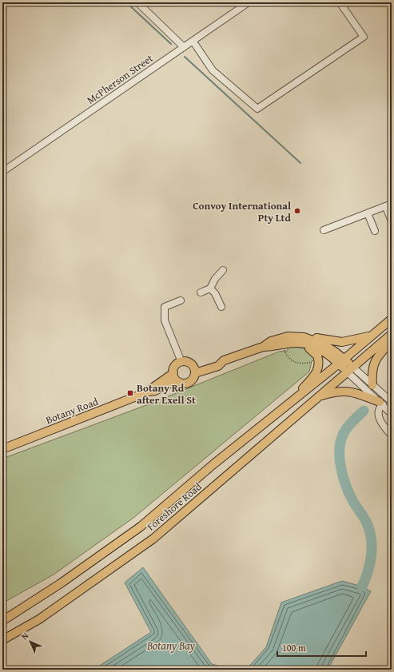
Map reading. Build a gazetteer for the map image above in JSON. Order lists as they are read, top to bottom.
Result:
{
  "streets": {
    "main road": ["Botany Road", "Foreshore Road"],
    "street": ["McPherson Street"]
  },
  "water": ["Botany Bay"],
  "places": {
    "other": ["Convoy International Pty Ltd"],
    "transit": ["Botany Rd after Exell St"]
  },
  "scale_bar": "100 m",
  "north": "top left"
}
